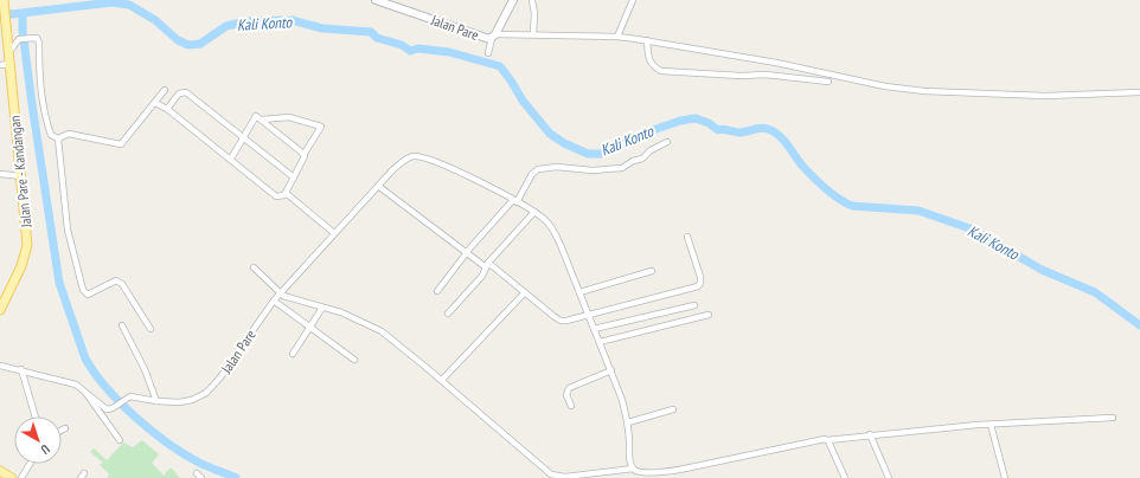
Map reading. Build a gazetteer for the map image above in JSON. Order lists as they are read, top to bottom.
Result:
{
  "streets": {
    "main road": ["Jalan Pare - Kandangan"],
    "street": ["Jalan Pare"]
  },
  "water": ["Kali Konto"],
  "north": "bottom right"
}
